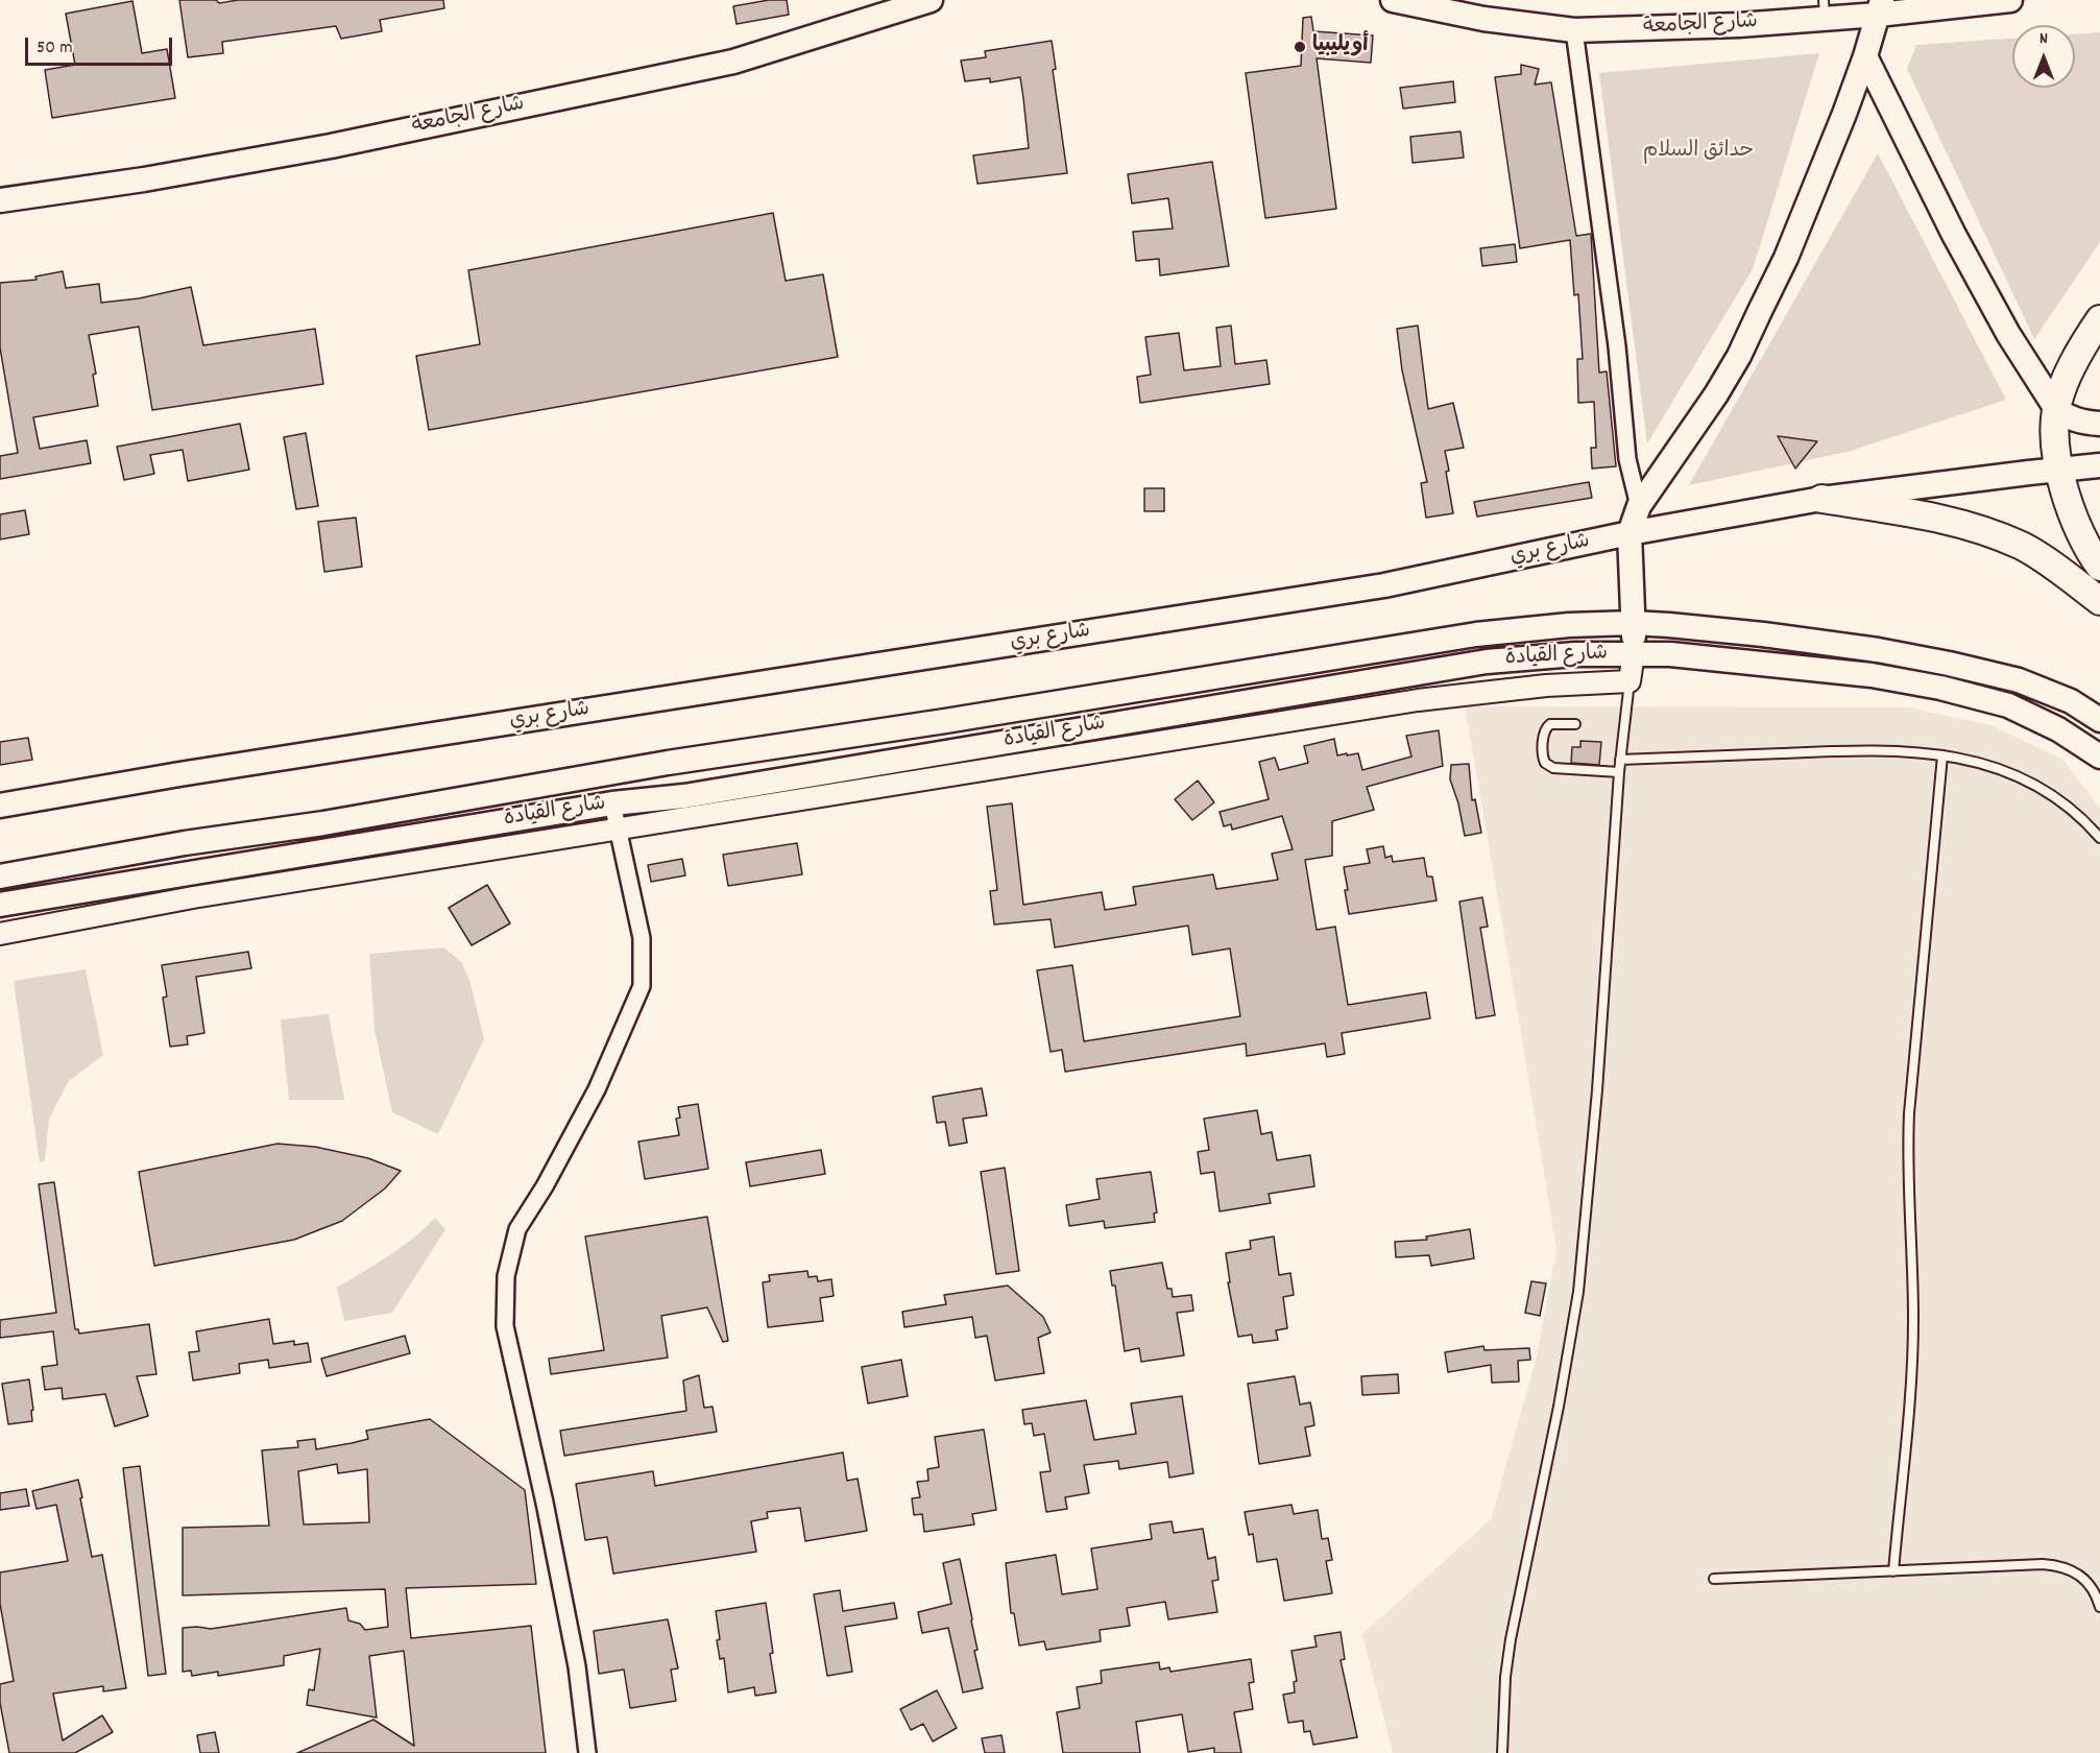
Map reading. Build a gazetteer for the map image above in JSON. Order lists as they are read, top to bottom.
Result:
{
  "streets": {
    "main road": ["شارع الجامعة", "شارع بري", "شارع القيادة"]
  },
  "parks": ["حدائق السلام"],
  "places": ["أويليبيا"],
  "scale_bar": "50 m",
  "north": "top"
}
